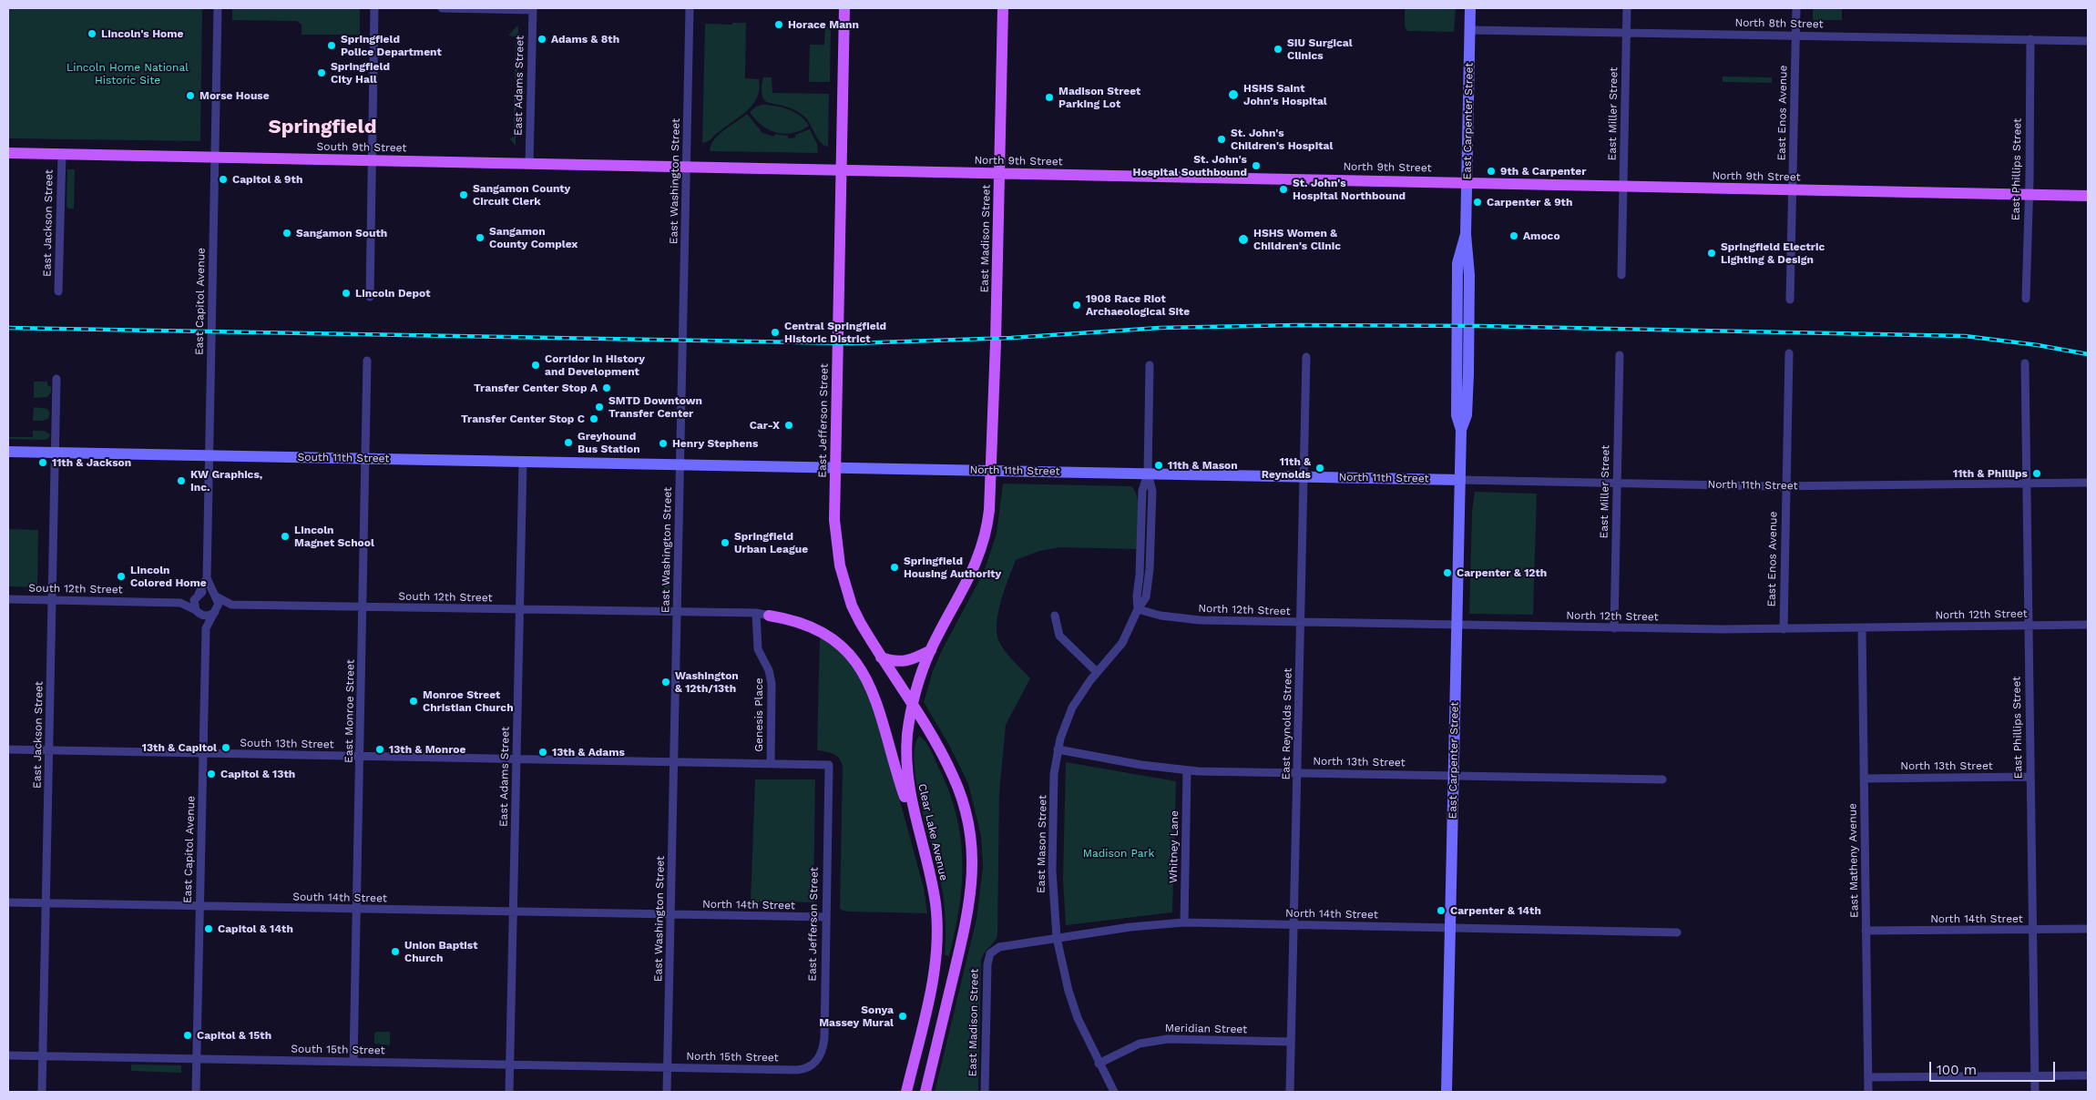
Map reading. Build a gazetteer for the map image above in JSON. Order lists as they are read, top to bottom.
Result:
{
  "streets": {
    "main road": [
      "South 9th Street",
      "North 9th Street",
      "East Madison Street",
      "East Jefferson Street",
      "Clear Lake Avenue"
    ],
    "street": [
      "North 8th Street",
      "East Adams Street",
      "East Enos Avenue",
      "East Miller Street",
      "East Carpenter Street",
      "East Phillips Street",
      "East Washington Street",
      "East Jackson Street",
      "East Capitol Avenue",
      "South 11th Street",
      "North 11th Street",
      "South 12th Street",
      "North 12th Street",
      "East Monroe Street",
      "Genesis Place",
      "East Reynolds Street",
      "South 13th Street",
      "North 13th Street",
      "East Mason Street",
      "Whitney Lane",
      "East Matheny Avenue",
      "South 14th Street",
      "North 14th Street",
      "Meridian Street",
      "South 15th Street",
      "North 15th Street"
    ]
  },
  "crossings": [
    ["North 8th Street", "East Enos Avenue"],
    ["North 8th Street", "East Miller Street"],
    ["North 8th Street", "East Carpenter Street"],
    ["North 8th Street", "East Phillips Street"],
    ["East Adams Street", "South 9th Street"],
    ["East Adams Street", "South 11th Street"],
    ["East Adams Street", "South 12th Street"],
    ["East Adams Street", "South 13th Street"],
    ["East Adams Street", "South 14th Street"],
    ["East Adams Street", "South 15th Street"],
    ["East Enos Avenue", "North 9th Street"],
    ["East Enos Avenue", "North 11th Street"],
    ["East Enos Avenue", "North 12th Street"],
    ["East Miller Street", "North 9th Street"],
    ["East Miller Street", "North 11th Street"],
    ["East Miller Street", "North 12th Street"],
    ["East Carpenter Street", "North 9th Street"],
    ["East Carpenter Street", "North 11th Street"],
    ["East Carpenter Street", "North 12th Street"],
    ["East Carpenter Street", "North 13th Street"],
    ["East Carpenter Street", "North 14th Street"],
    ["South 9th Street", "North 9th Street"],
    ["South 9th Street", "East Washington Street"],
    ["South 9th Street", "East Jackson Street"],
    ["South 9th Street", "East Capitol Avenue"],
    ["North 9th Street", "East Phillips Street"],
    ["North 9th Street", "East Washington Street"],
    ["North 9th Street", "East Madison Street"],
    ["North 9th Street", "East Jefferson Street"],
    ["East Phillips Street", "North 11th Street"],
    ["East Phillips Street", "North 12th Street"],
    ["East Phillips Street", "North 13th Street"],
    ["East Phillips Street", "North 14th Street"],
    ["East Washington Street", "South 11th Street"],
    ["East Washington Street", "North 11th Street"],
    ["East Washington Street", "South 12th Street"],
    ["East Washington Street", "South 13th Street"],
    ["East Washington Street", "South 14th Street"],
    ["East Washington Street", "North 14th Street"],
    ["East Washington Street", "South 15th Street"],
    ["East Washington Street", "North 15th Street"],
    ["East Jackson Street", "South 11th Street"],
    ["East Jackson Street", "South 12th Street"],
    ["East Jackson Street", "South 13th Street"],
    ["East Jackson Street", "South 14th Street"],
    ["East Jackson Street", "South 15th Street"],
    ["East Madison Street", "North 11th Street"],
    ["East Madison Street", "Clear Lake Avenue"],
    ["East Madison Street", "North 14th Street"],
    ["East Capitol Avenue", "South 11th Street"],
    ["East Capitol Avenue", "South 12th Street"],
    ["East Capitol Avenue", "South 13th Street"],
    ["East Capitol Avenue", "South 14th Street"],
    ["East Capitol Avenue", "South 15th Street"],
    ["East Jefferson Street", "North 11th Street"],
    ["East Jefferson Street", "Genesis Place"],
    ["East Jefferson Street", "Clear Lake Avenue"],
    ["East Jefferson Street", "North 14th Street"],
    ["East Jefferson Street", "North 15th Street"],
    ["South 11th Street", "North 11th Street"],
    ["South 11th Street", "East Monroe Street"],
    ["North 11th Street", "East Reynolds Street"],
    ["North 11th Street", "East Mason Street"],
    ["South 12th Street", "East Monroe Street"],
    ["North 12th Street", "East Reynolds Street"],
    ["North 12th Street", "East Mason Street"],
    ["North 12th Street", "East Matheny Avenue"],
    ["East Monroe Street", "South 13th Street"],
    ["East Monroe Street", "South 14th Street"],
    ["East Monroe Street", "South 15th Street"],
    ["East Reynolds Street", "North 13th Street"],
    ["East Reynolds Street", "North 14th Street"],
    ["East Reynolds Street", "Meridian Street"],
    ["North 13th Street", "East Mason Street"],
    ["North 13th Street", "Whitney Lane"],
    ["North 13th Street", "East Matheny Avenue"],
    ["East Mason Street", "North 14th Street"],
    ["East Mason Street", "Meridian Street"],
    ["Whitney Lane", "North 14th Street"],
    ["East Matheny Avenue", "North 14th Street"],
    ["South 14th Street", "North 14th Street"],
    ["South 15th Street", "North 15th Street"]
  ],
  "districts": ["Springfield"],
  "parks": ["Lincoln Home National Historic Site", "Madison Park"],
  "places": [
    "Horace Mann",
    "Lincoln's Home",
    "Adams & 8th",
    "Springfield Police Department",
    "SIU Surgical Clinics",
    "Springfield City Hall",
    "HSHS Saint John's Hospital",
    "Morse House",
    "Madison Street Parking Lot",
    "St. John's Children's Hospital",
    "St. John's Hospital Southbound",
    "9th & Carpenter",
    "Capitol & 9th",
    "St. John's Hospital Northbound",
    "Sangamon County Circuit Clerk",
    "Carpenter & 9th",
    "Sangamon South",
    "Amoco",
    "Sangamon County Complex",
    "HSHS Women & Children's Clinic",
    "Springfield Electric Lighting & Design",
    "Lincoln Depot",
    "1908 Race Riot Archaeological Site",
    "Central Springfield Historic District",
    "Corridor in History and Development",
    "Transfer Center Stop A",
    "SMTD Downtown Transfer Center",
    "Transfer Center Stop C",
    "Car-X",
    "Greyhound Bus Station",
    "Henry Stephens",
    "11th & Jackson",
    "11th & Mason",
    "11th & Reynolds",
    "11th & Phillips",
    "KW Graphics, Inc.",
    "Lincoln Magnet School",
    "Springfield Urban League",
    "Springfield Housing Authority",
    "Carpenter & 12th",
    "Lincoln Colored Home",
    "Washington & 12th/13th",
    "Monroe Street Christian Church",
    "13th & Capitol",
    "13th & Monroe",
    "13th & Adams",
    "Capitol & 13th",
    "Carpenter & 14th",
    "Capitol & 14th",
    "Union Baptist Church",
    "Sonya Massey Mural",
    "Capitol & 15th"
  ],
  "scale_bar": "100 m"
}
